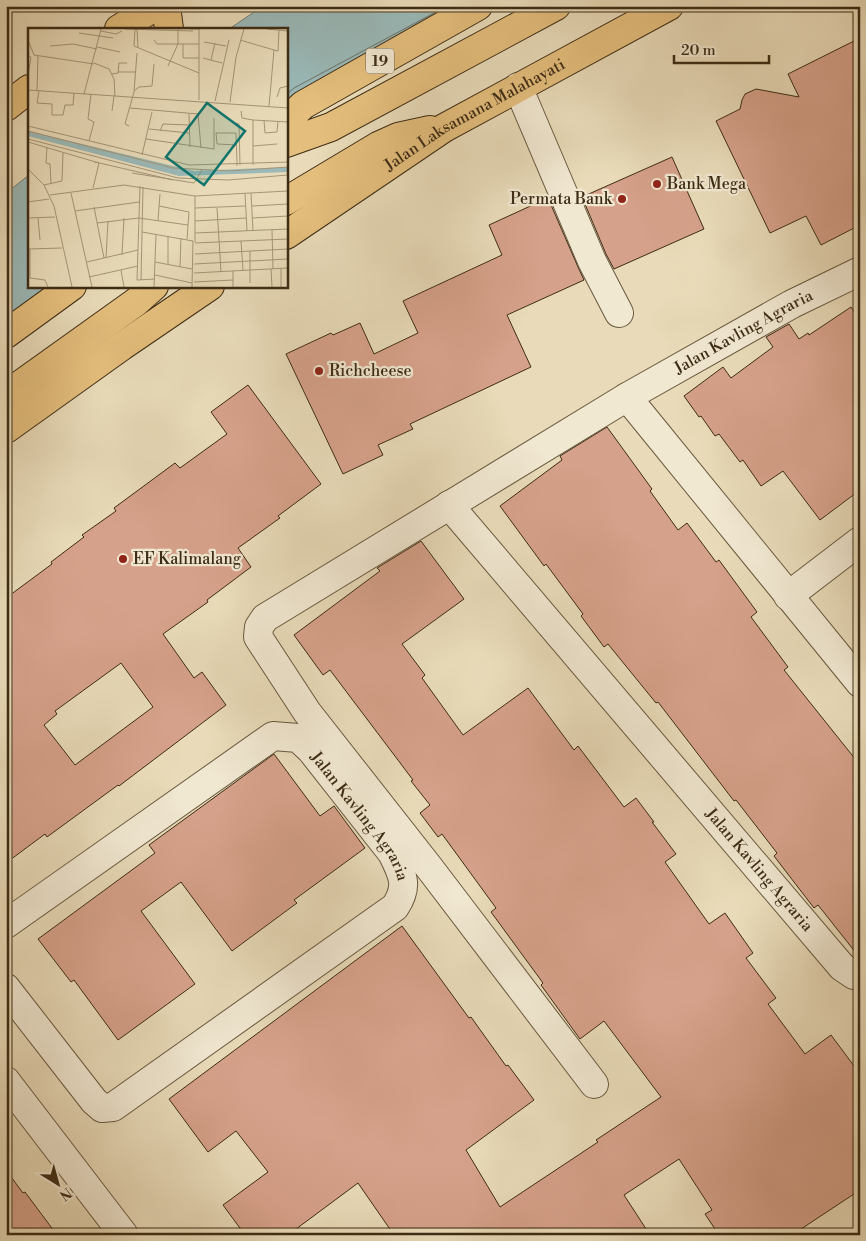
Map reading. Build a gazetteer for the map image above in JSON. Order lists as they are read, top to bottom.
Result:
{
  "streets": {
    "main road": ["19", "Jalan Laksamana Malahayati"],
    "street": ["Jalan Kavling Agraria"]
  },
  "places": [
    "Bank Mega",
    "Permata Bank",
    "Richcheese",
    "EF Kalimalang"
  ],
  "scale_bar": "20 m",
  "north": "bottom right"
}
